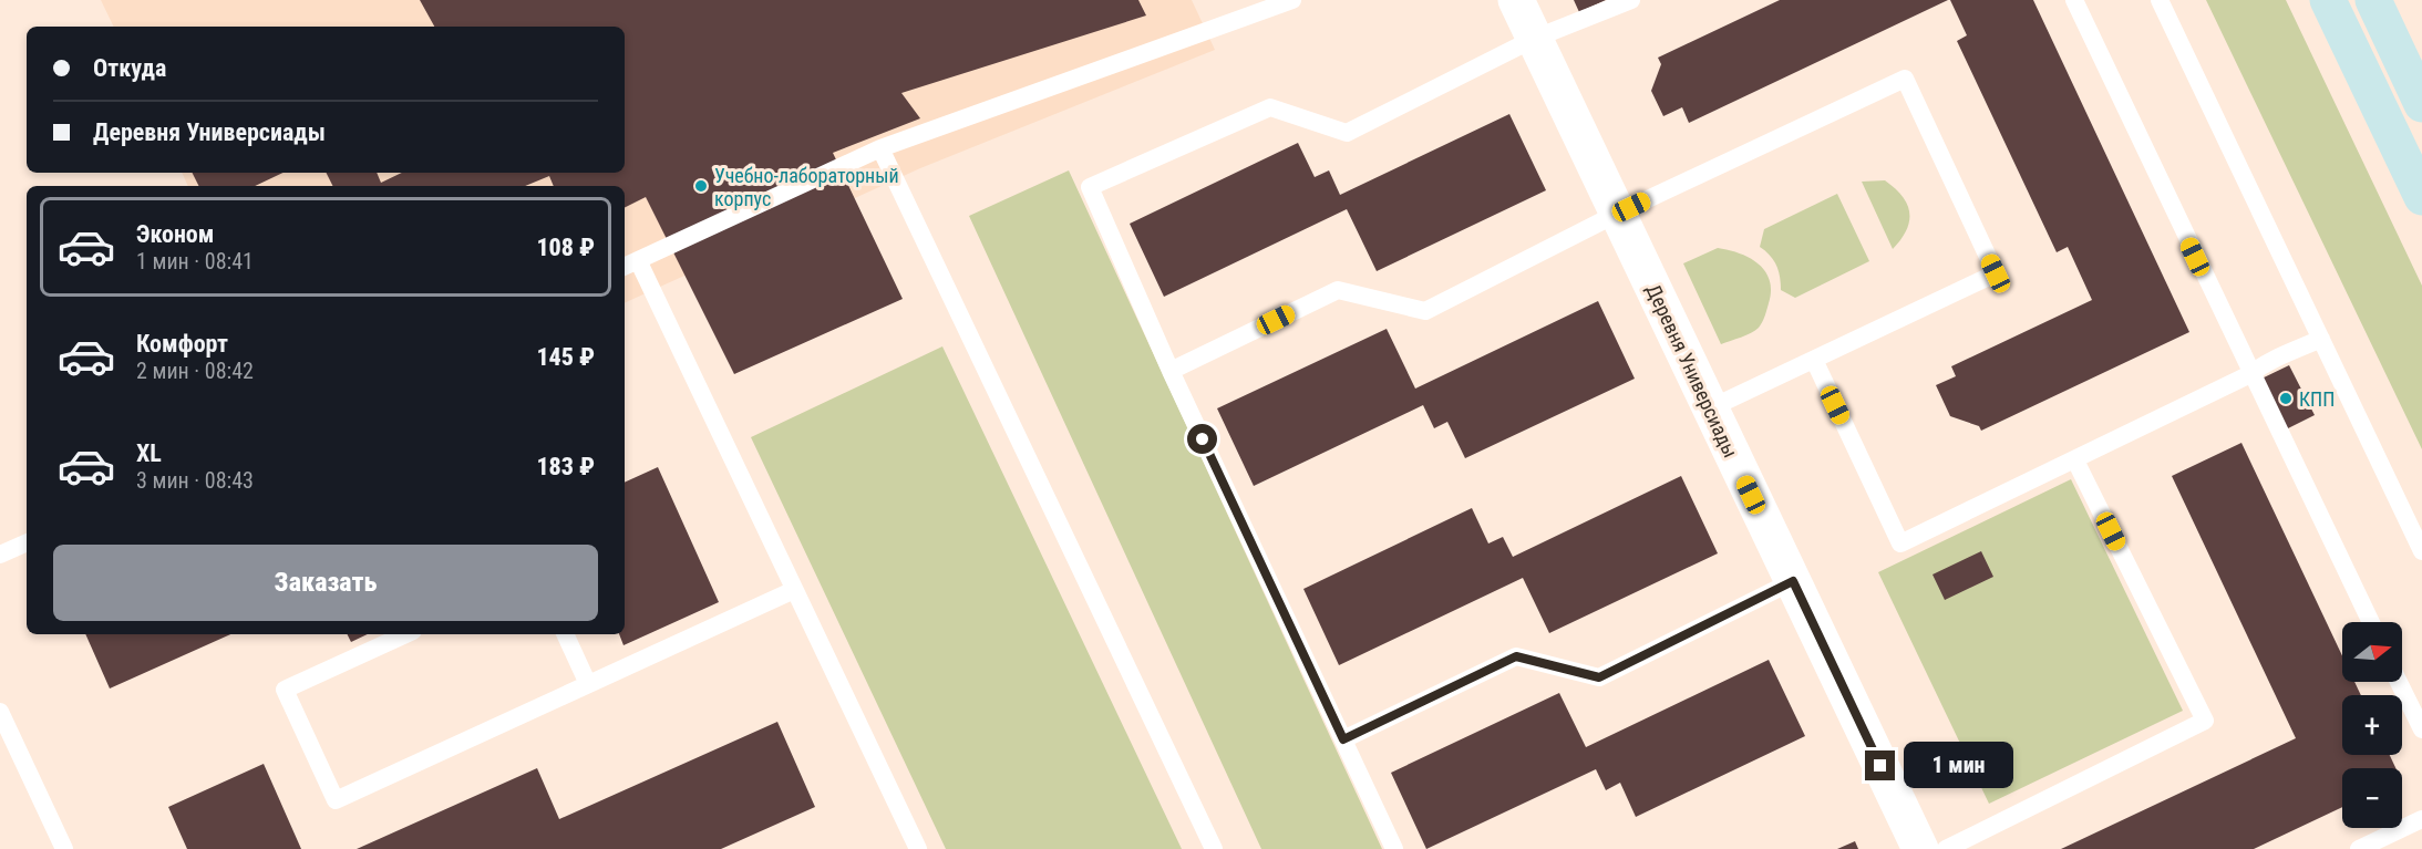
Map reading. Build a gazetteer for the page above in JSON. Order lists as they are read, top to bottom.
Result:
{
  "streets": {
    "street": ["Деревня Универсиады"]
  },
  "places": ["Учебно-лабораторный корпус", "КПП"],
  "north": "right",
  "page": {
    "banner": ["Откуда", "Деревня Универсиады"],
    "list": [
      {
        "name": "Эконом",
        "note": "1 мин · 08:41",
        "value": "108 ₽"
      },
      {
        "name": "Комфорт",
        "note": "2 мин · 08:42",
        "value": "145 ₽"
      },
      {
        "name": "XL",
        "note": "3 мин · 08:43",
        "value": "183 ₽"
      }
    ],
    "buttons": "Заказать",
    "map_buttons": ["+", "−"],
    "bubble": "1 мин"
  }
}
